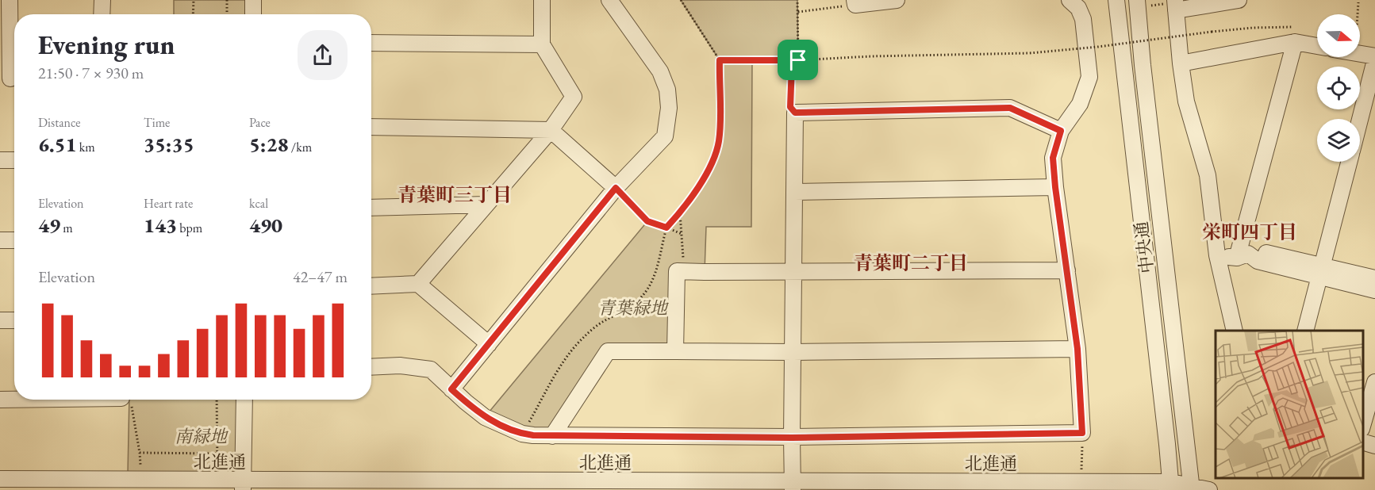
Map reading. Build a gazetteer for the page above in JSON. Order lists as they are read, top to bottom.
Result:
{
  "streets": {
    "street": ["中央通", "北進通"]
  },
  "crossings": [
    ["中央通", "北進通"]
  ],
  "districts": ["青葉町三丁目", "栄町四丁目", "青葉町二丁目"],
  "parks": ["青葉緑地", "南緑地"],
  "north": "right",
  "page": {
    "heading": ["Evening run", "21:50 · 7 × 930 m"],
    "stats": [
      ["Distance", "6.51 km"],
      ["Time", "35:35"],
      ["Pace", "5:28 /km"],
      ["Elevation", "49 m"],
      ["Heart rate", "143 bpm"],
      ["kcal", "490"]
    ],
    "chart": ["Elevation", "42–47 m"]
  }
}
